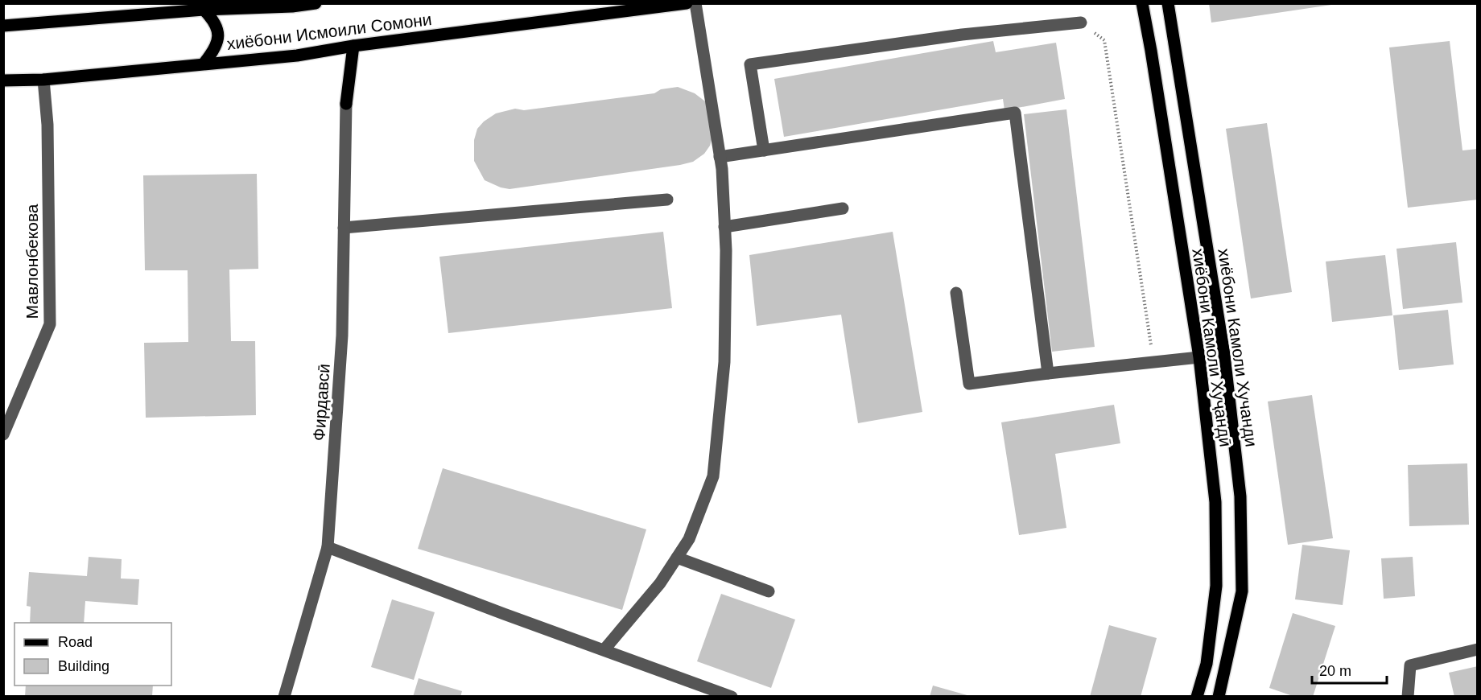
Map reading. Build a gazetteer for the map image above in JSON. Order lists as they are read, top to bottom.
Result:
{
  "streets": {
    "main road": ["хиёбони Исмоили Сомони", "хиёбони Камоли Хуҷандӣ", "хиёбони Камоли Хучанди"],
    "street": ["Мавлонбекова", "Фирдавсӣ"]
  },
  "crossings": [
    ["хиёбони Исмоили Сомони", "Мавлонбекова"]
  ],
  "legend": ["Road", "Building"],
  "scale_bar": "20 m"
}
